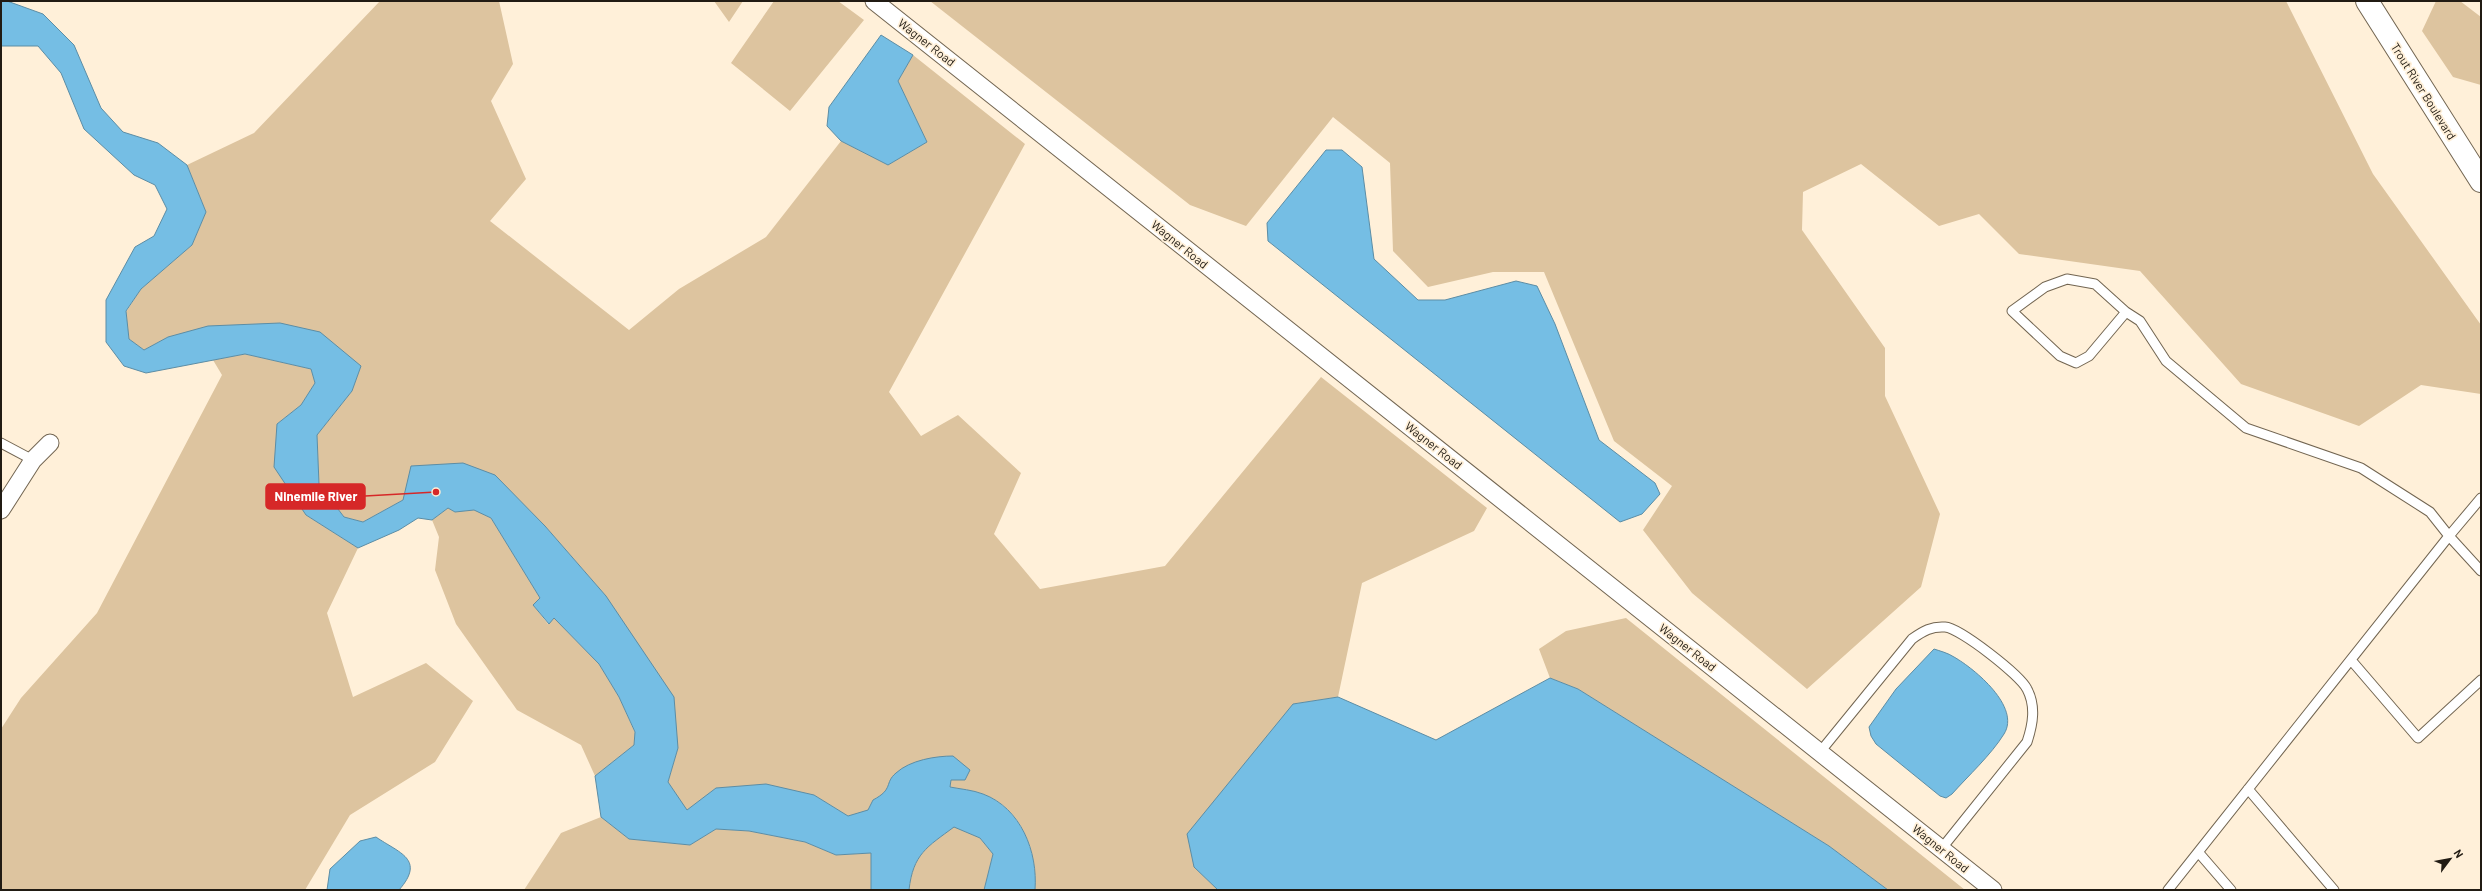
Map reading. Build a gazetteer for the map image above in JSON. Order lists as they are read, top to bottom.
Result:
{
  "streets": {
    "street": ["Wagner Road", "Trout River Boulevard"]
  },
  "places": ["Ninemile River"],
  "north": "top right"
}
